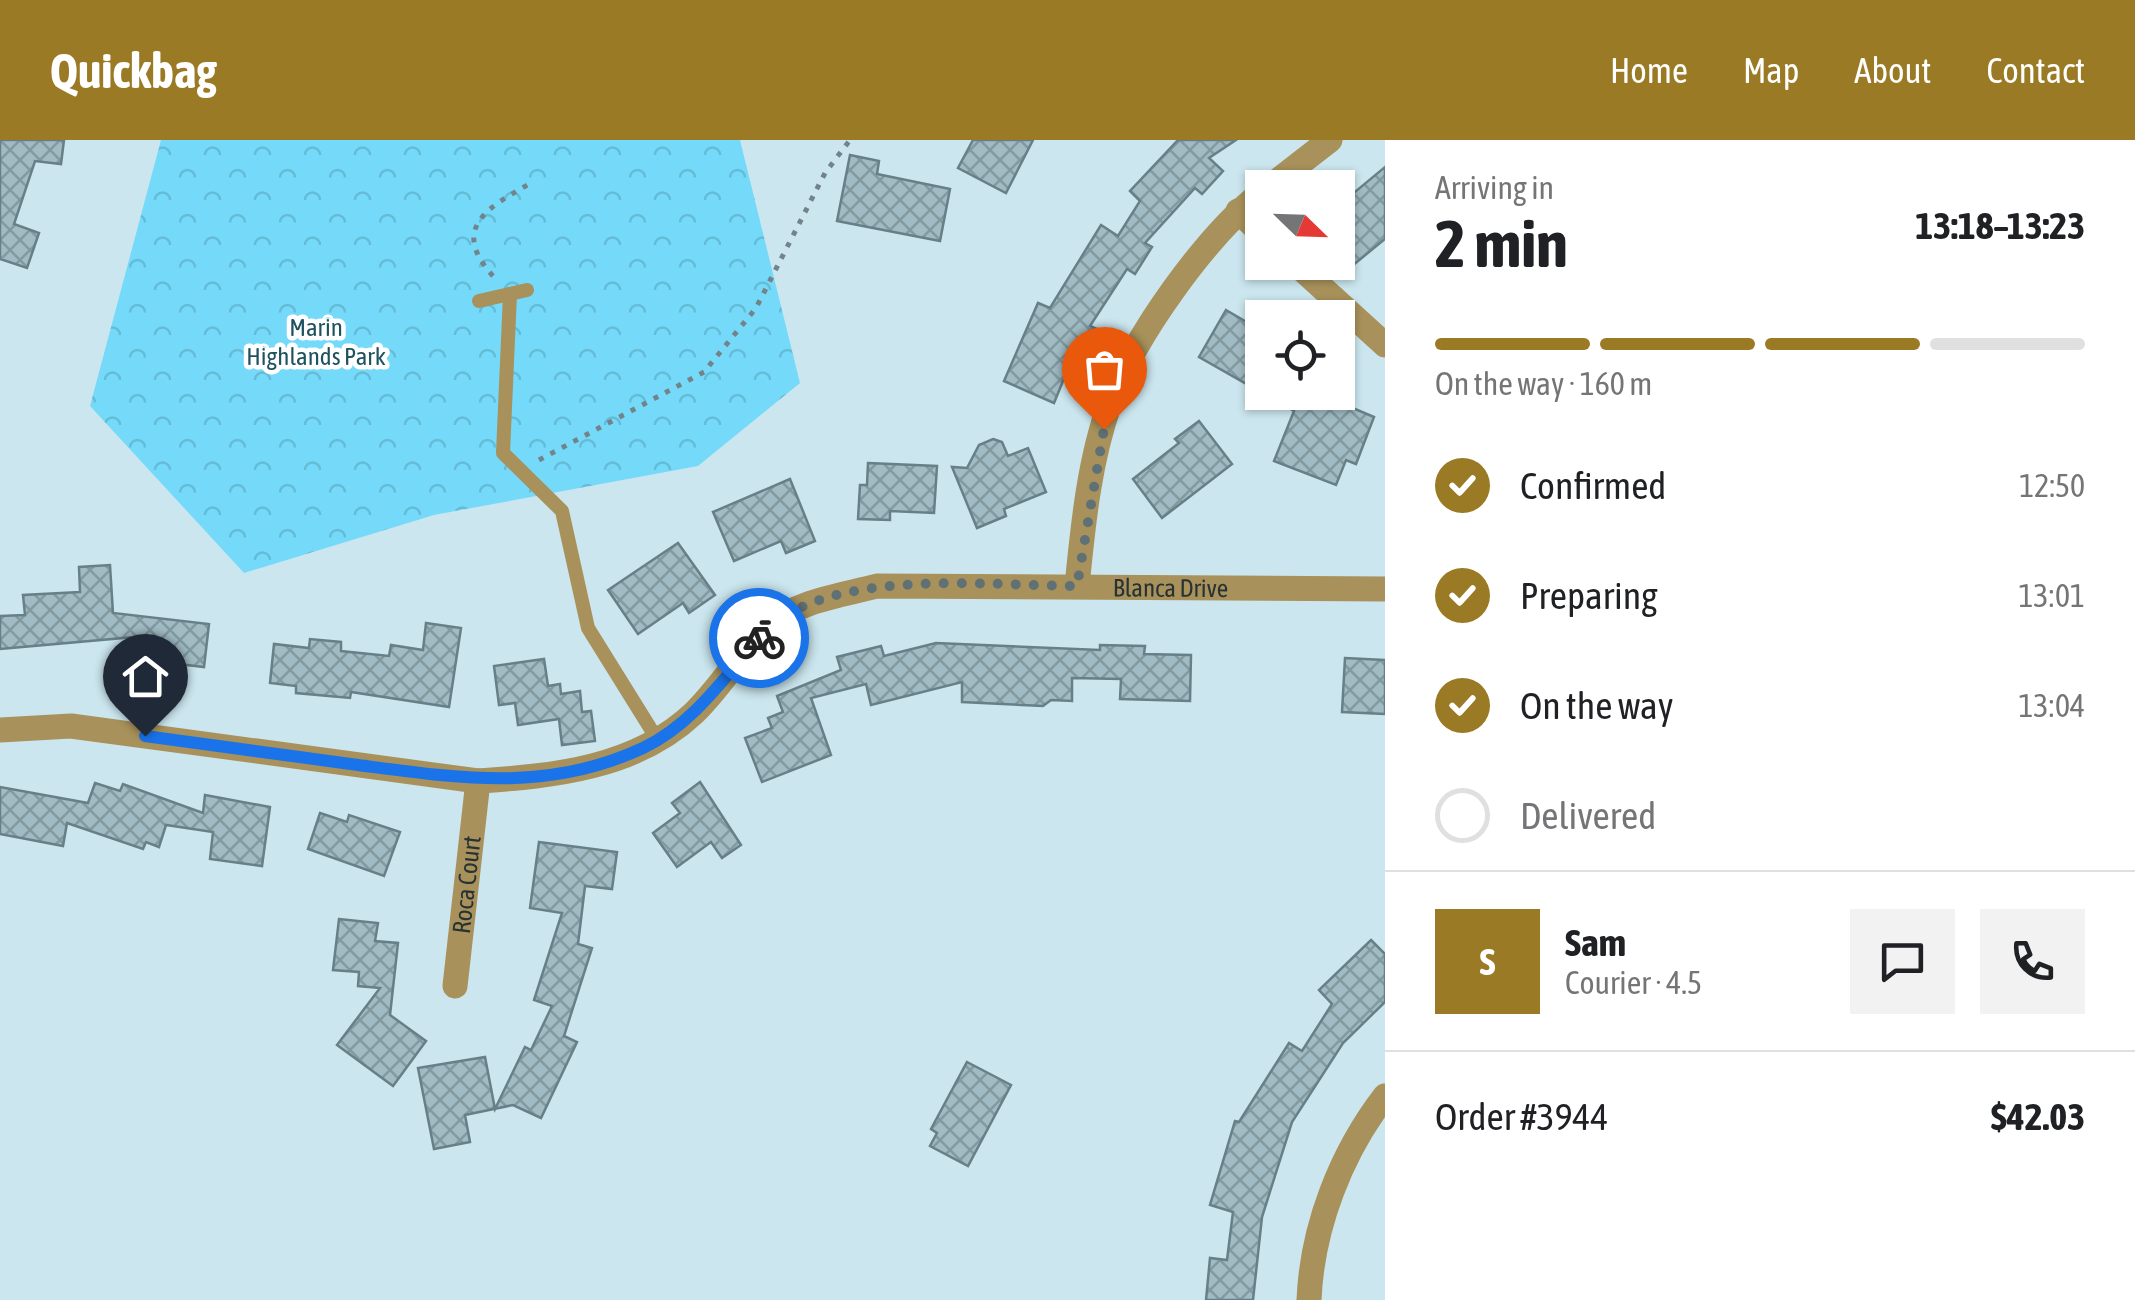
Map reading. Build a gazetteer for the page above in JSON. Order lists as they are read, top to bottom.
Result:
{
  "streets": {
    "street": ["Blanca Drive", "Roca Court"]
  },
  "crossings": [
    ["Blanca Drive", "Roca Court"]
  ],
  "parks": ["Marin Highlands Park"],
  "north": "bottom right",
  "page": {
    "header": "Quickbag",
    "nav": [
      "Home",
      "Map",
      "About",
      "Contact"
    ],
    "heading": ["2 min", "Arriving in", "13:18–13:23"],
    "panel": [
      "Sam",
      "Courier · 4.5",
      "Order #3944",
      "$42.03"
    ],
    "bar": "On the way · 160 m",
    "list": [
      ["Confirmed", "12:50"],
      ["Preparing", "13:01"],
      ["On the way", "13:04"],
      "Delivered"
    ],
    "round": "S"
  }
}
